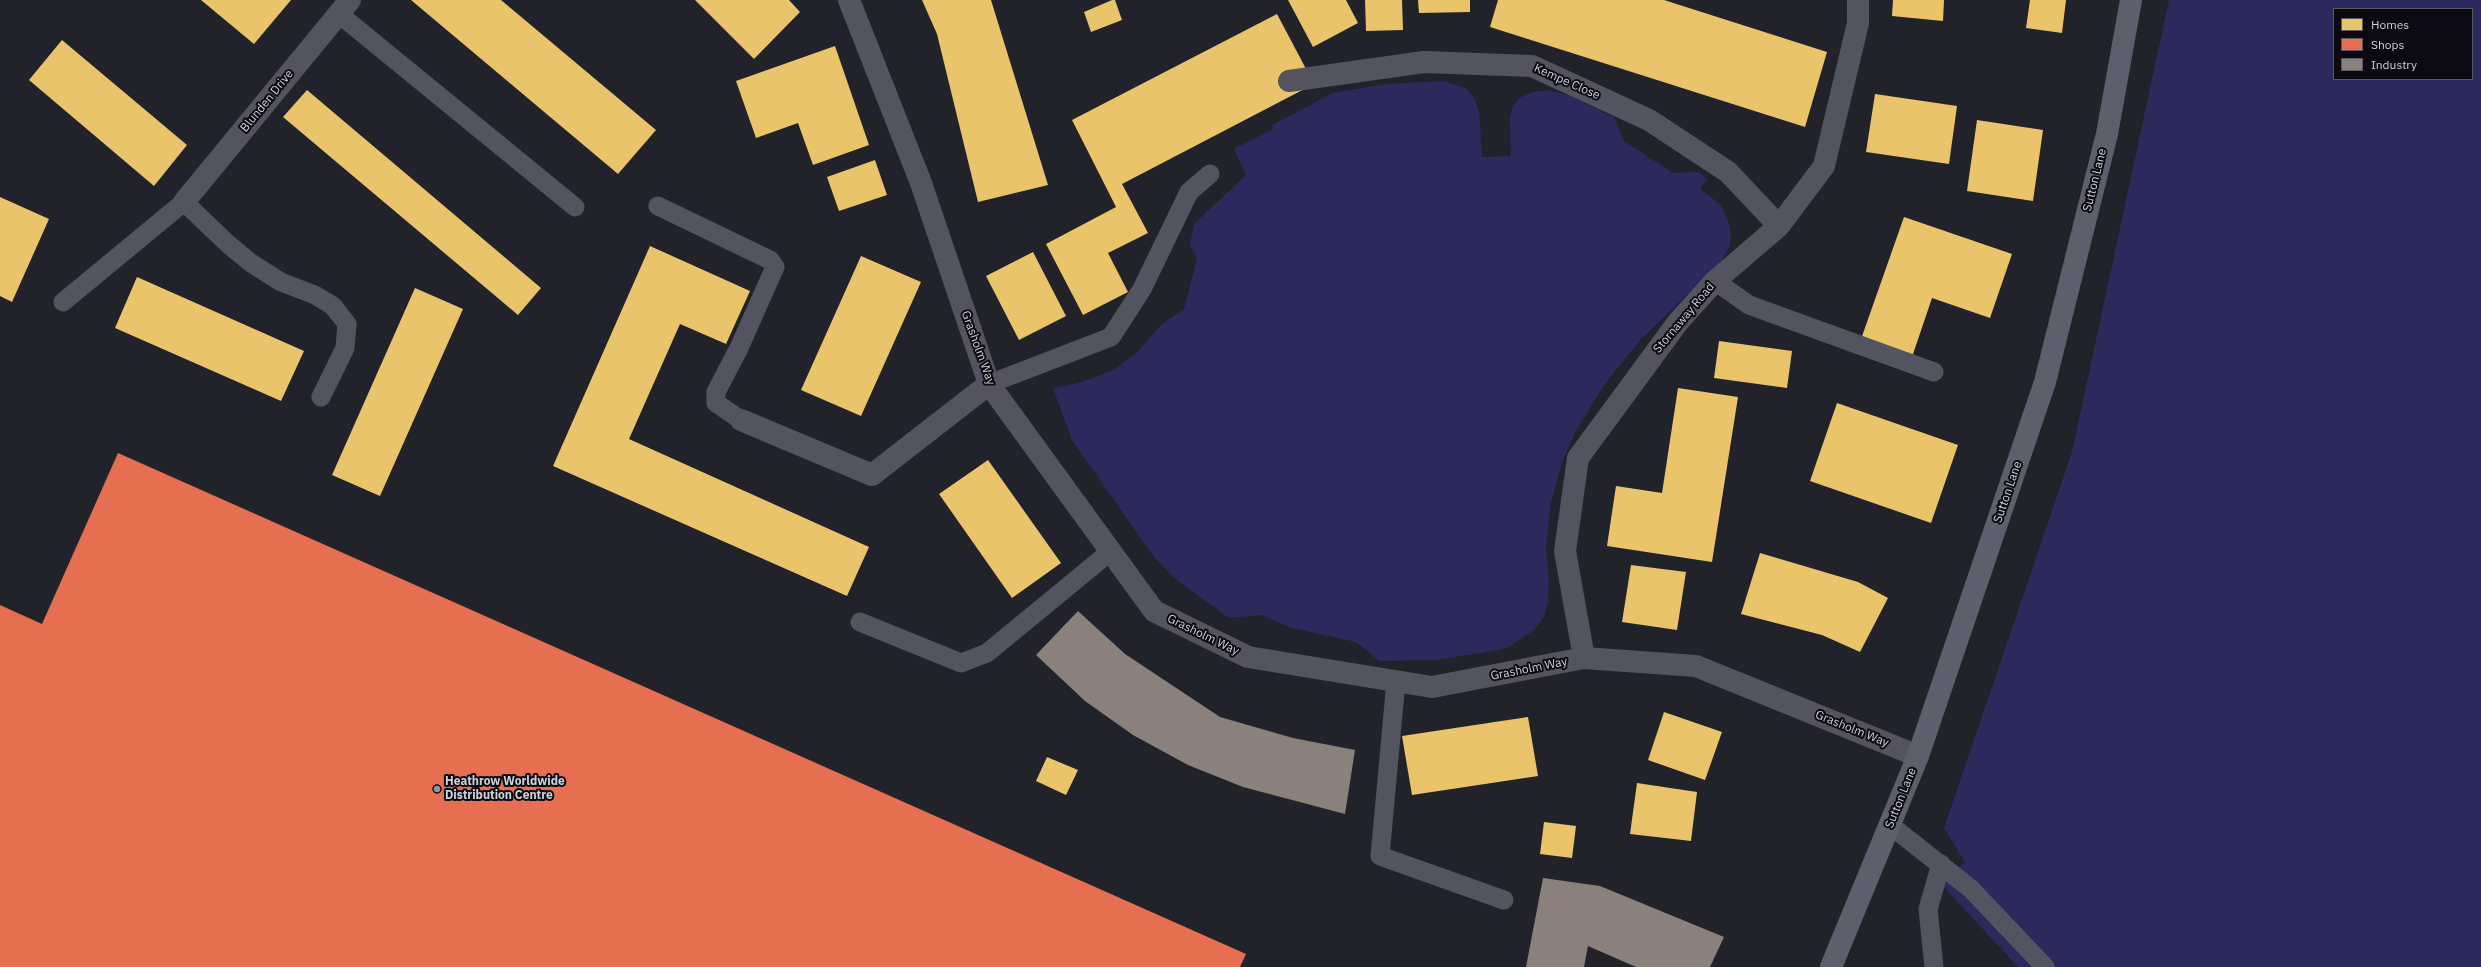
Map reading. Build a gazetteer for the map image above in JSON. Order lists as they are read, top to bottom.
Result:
{
  "streets": {
    "street": [
      "Kempe Close",
      "Blunden Drive",
      "Sutton Lane",
      "Stornaway Road",
      "Grasholm Way"
    ]
  },
  "crossings": [
    ["Kempe Close", "Stornaway Road"],
    ["Sutton Lane", "Grasholm Way"],
    ["Stornaway Road", "Grasholm Way"]
  ],
  "places": ["Heathrow Worldwide Distribution Centre"],
  "legend": ["Homes", "Shops", "Industry"]
}
